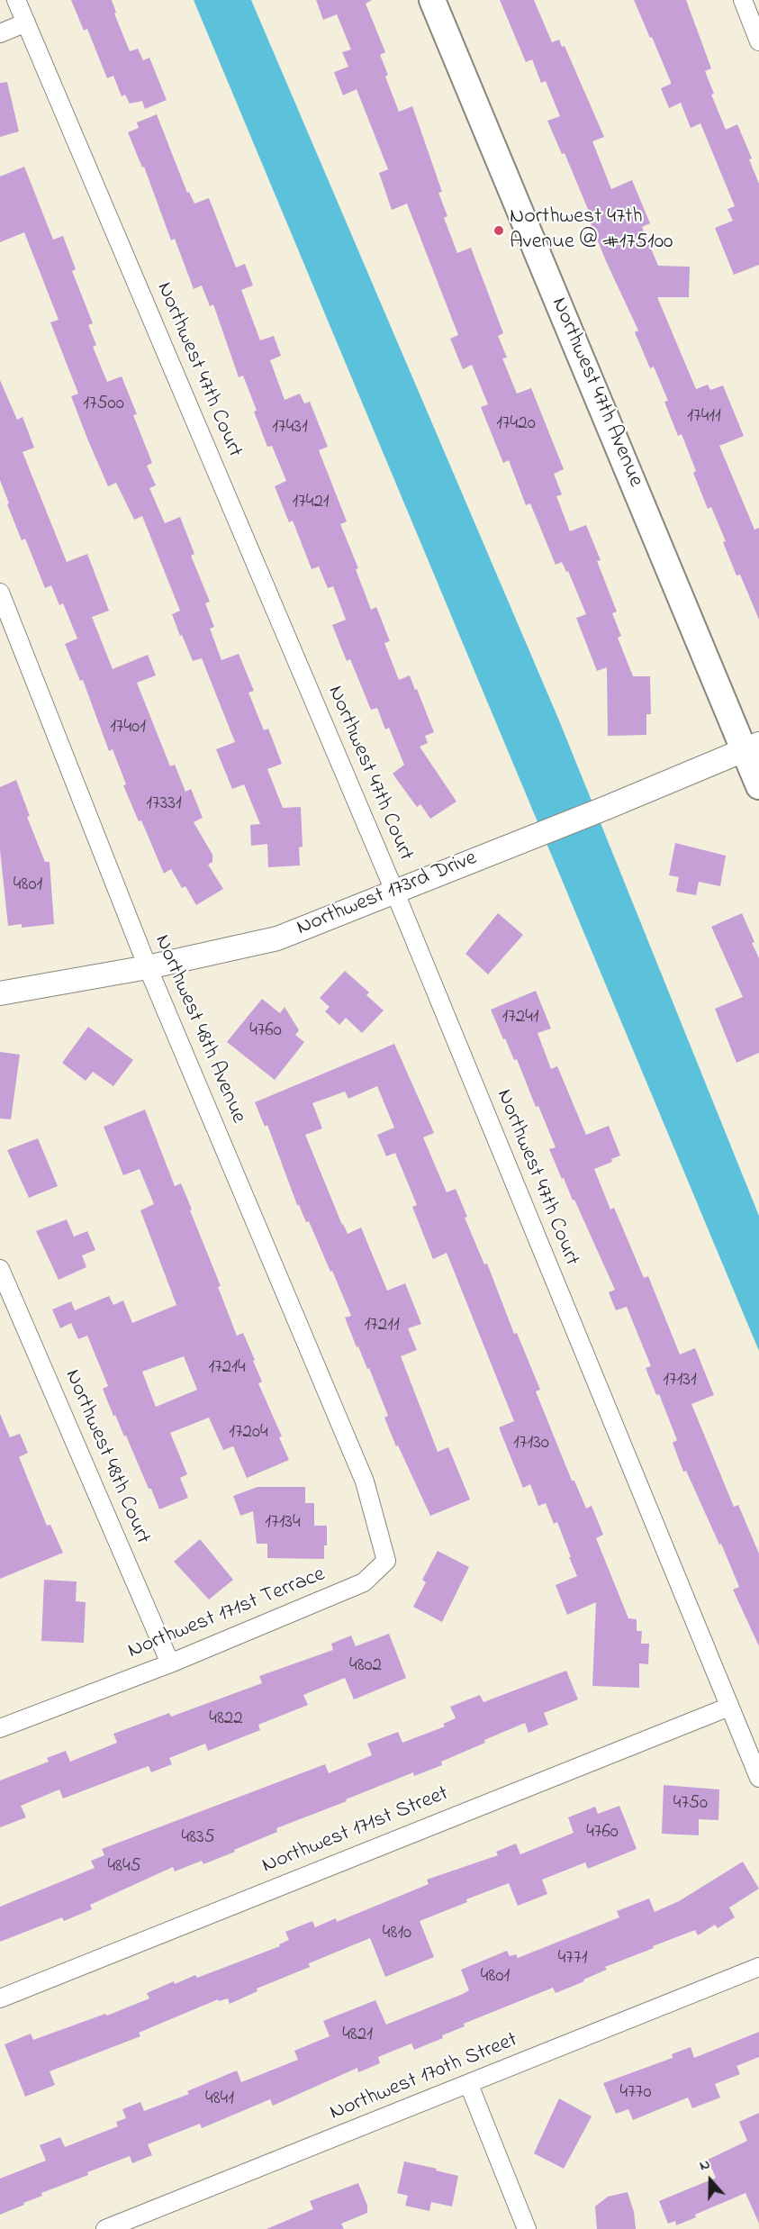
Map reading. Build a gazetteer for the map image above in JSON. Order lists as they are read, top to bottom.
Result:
{
  "streets": {
    "main road": ["Northwest 47th Avenue"],
    "street": [
      "Northwest 47th Court",
      "Northwest 173rd Drive",
      "Northwest 48th Avenue",
      "Northwest 48th Court",
      "Northwest 171st Terrace",
      "Northwest 171st Street",
      "Northwest 170th Street"
    ]
  },
  "crossings": [
    ["Northwest 47th Court", "Northwest 173rd Drive"],
    ["Northwest 47th Court", "Northwest 171st Street"],
    ["Northwest 47th Avenue", "Northwest 173rd Drive"],
    ["Northwest 173rd Drive", "Northwest 48th Avenue"],
    ["Northwest 48th Avenue", "Northwest 171st Terrace"],
    ["Northwest 48th Court", "Northwest 171st Terrace"]
  ],
  "places": ["Northwest 47th Avenue @ #175100"],
  "house_numbers": [
    "17500",
    "17411",
    "17420",
    "17431",
    "17421",
    "17401",
    "17331",
    "4801",
    "17241",
    "4760",
    "17211",
    "17214",
    "17131",
    "17204",
    "17130",
    "17134",
    "4802",
    "4822",
    "4750",
    "4760",
    "4835",
    "4845",
    "4810",
    "4771",
    "4801",
    "4821",
    "4770",
    "4841"
  ],
  "north": "top"
}
